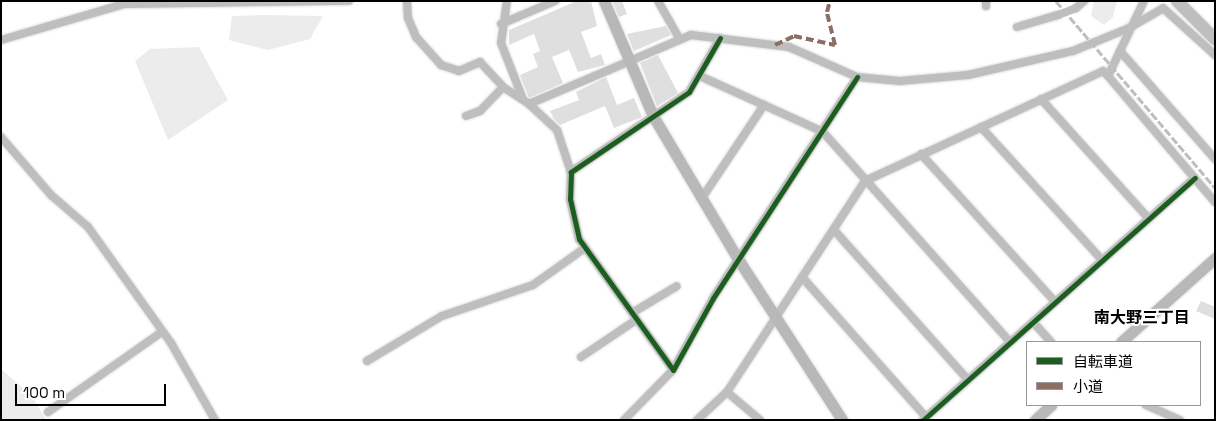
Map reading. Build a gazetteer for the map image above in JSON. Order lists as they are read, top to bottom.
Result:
{
  "districts": ["南大野三丁目"],
  "legend": ["自転車道", "小道"],
  "scale_bar": "100 m"
}
